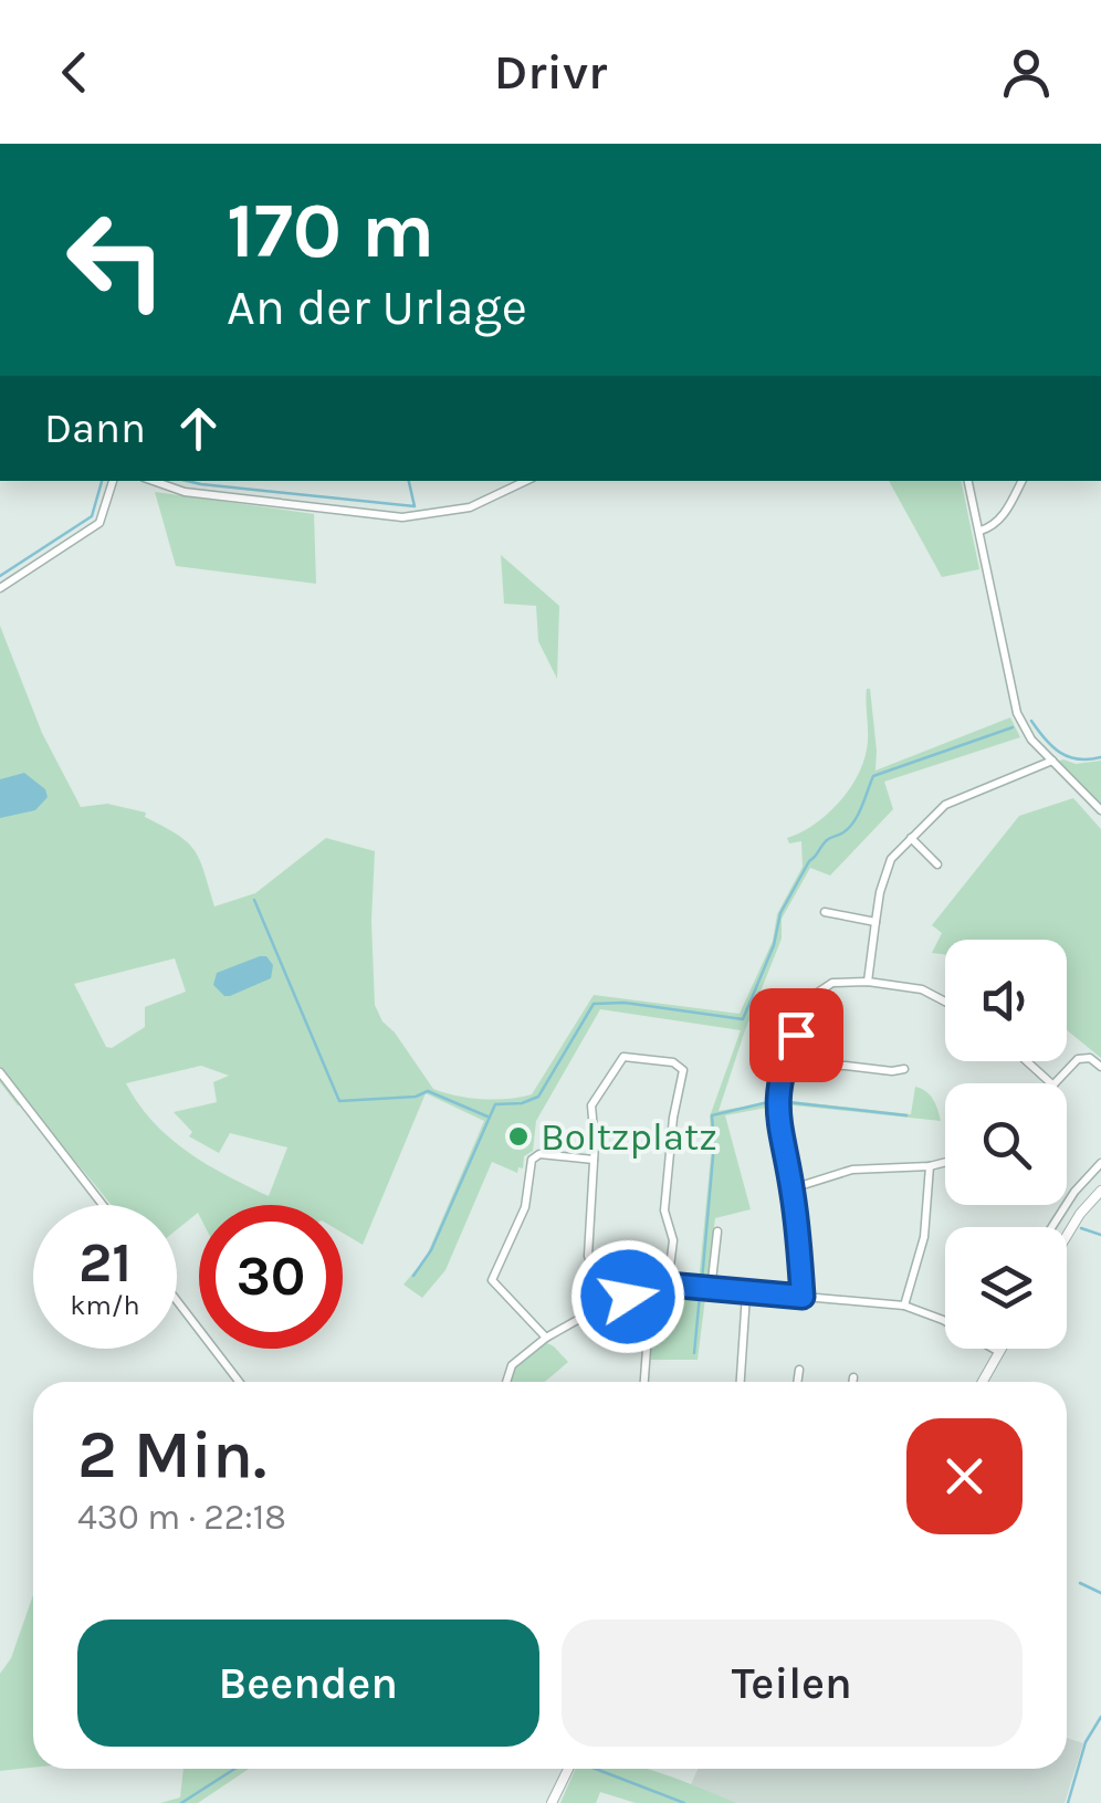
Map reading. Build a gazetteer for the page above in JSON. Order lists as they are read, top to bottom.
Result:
{
  "places": ["Boltzplatz"],
  "page": {
    "header": "Drivr",
    "turn": ["170 m", "An der Urlage"],
    "then": "Dann",
    "speed": "21 km/h",
    "limit": "30",
    "heading": ["2 Min.", "430 m · 22:18"],
    "buttons": ["Beenden", "Teilen"]
  }
}
